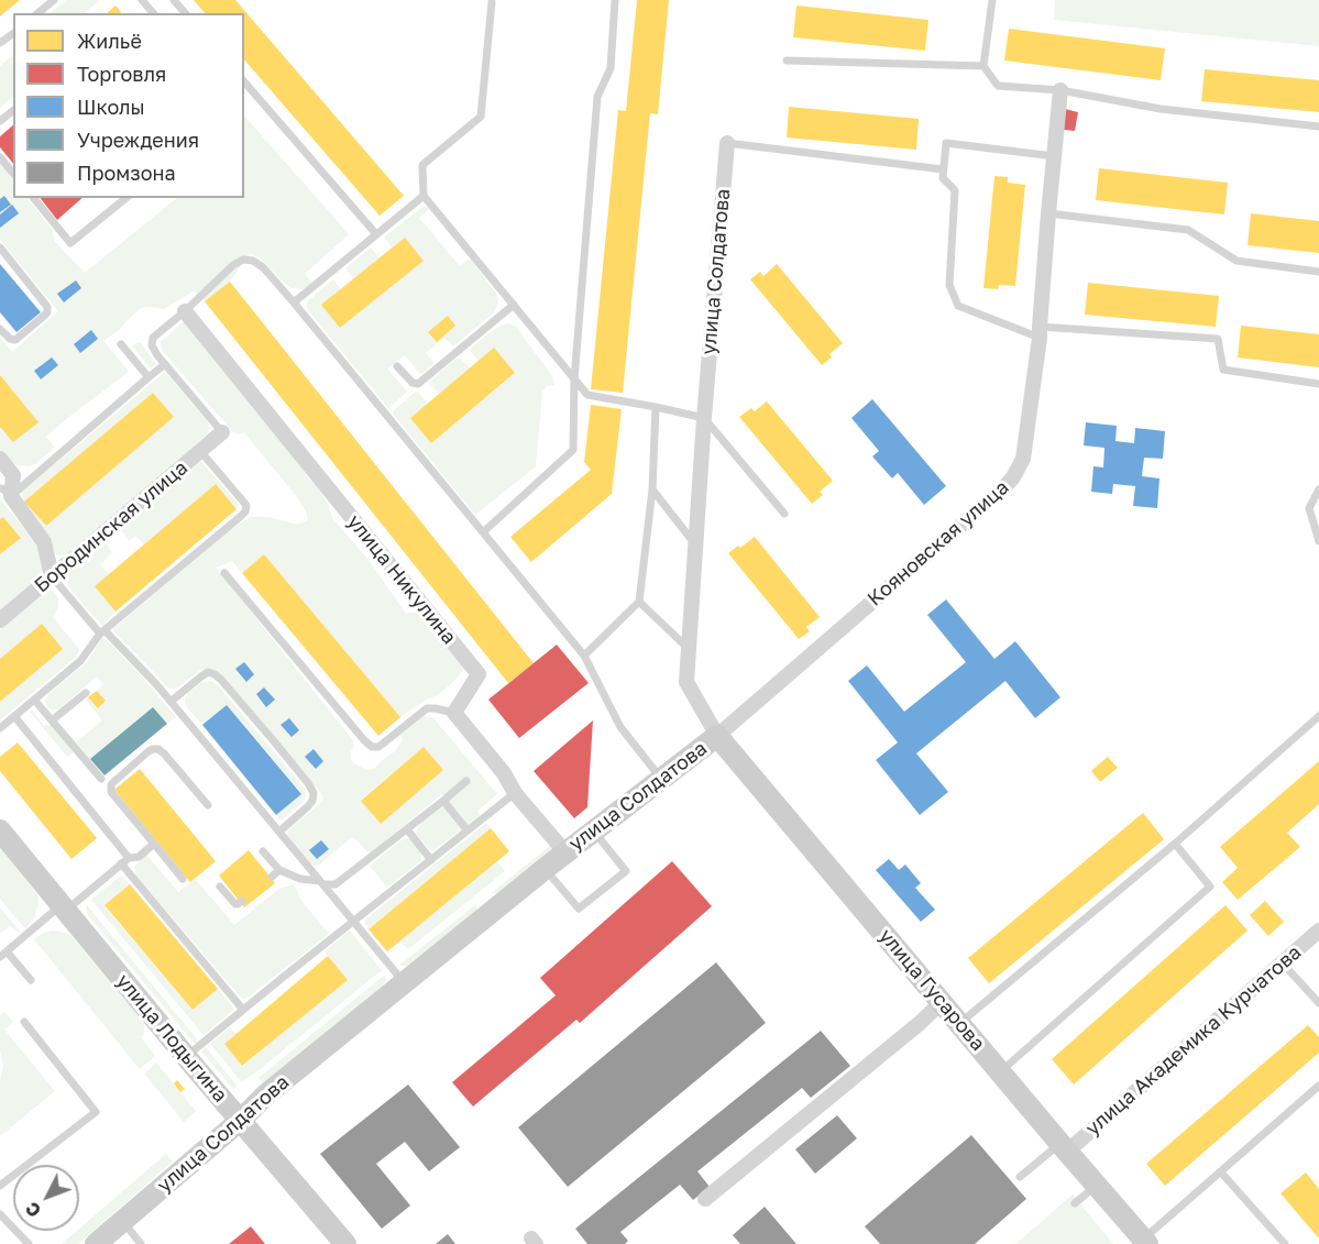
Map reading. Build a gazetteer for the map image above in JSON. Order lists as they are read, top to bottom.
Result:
{
  "streets": {
    "street": [
      "улица Солдатова",
      "Бородинская улица",
      "Кояновская улица",
      "улица Никулина",
      "улица Гусарова",
      "улица Лодыгина",
      "улица Академика Курчатова"
    ]
  },
  "crossings": [
    ["улица Солдатова", "Кояновская улица"],
    ["улица Солдатова", "улица Гусарова"],
    ["улица Солдатова", "улица Лодыгина"],
    ["Кояновская улица", "улица Гусарова"],
    ["улица Гусарова", "улица Академика Курчатова"]
  ],
  "legend": [
    "Жильё",
    "Торговля",
    "Школы",
    "Учреждения",
    "Промзона"
  ],
  "north": "bottom left"
}
